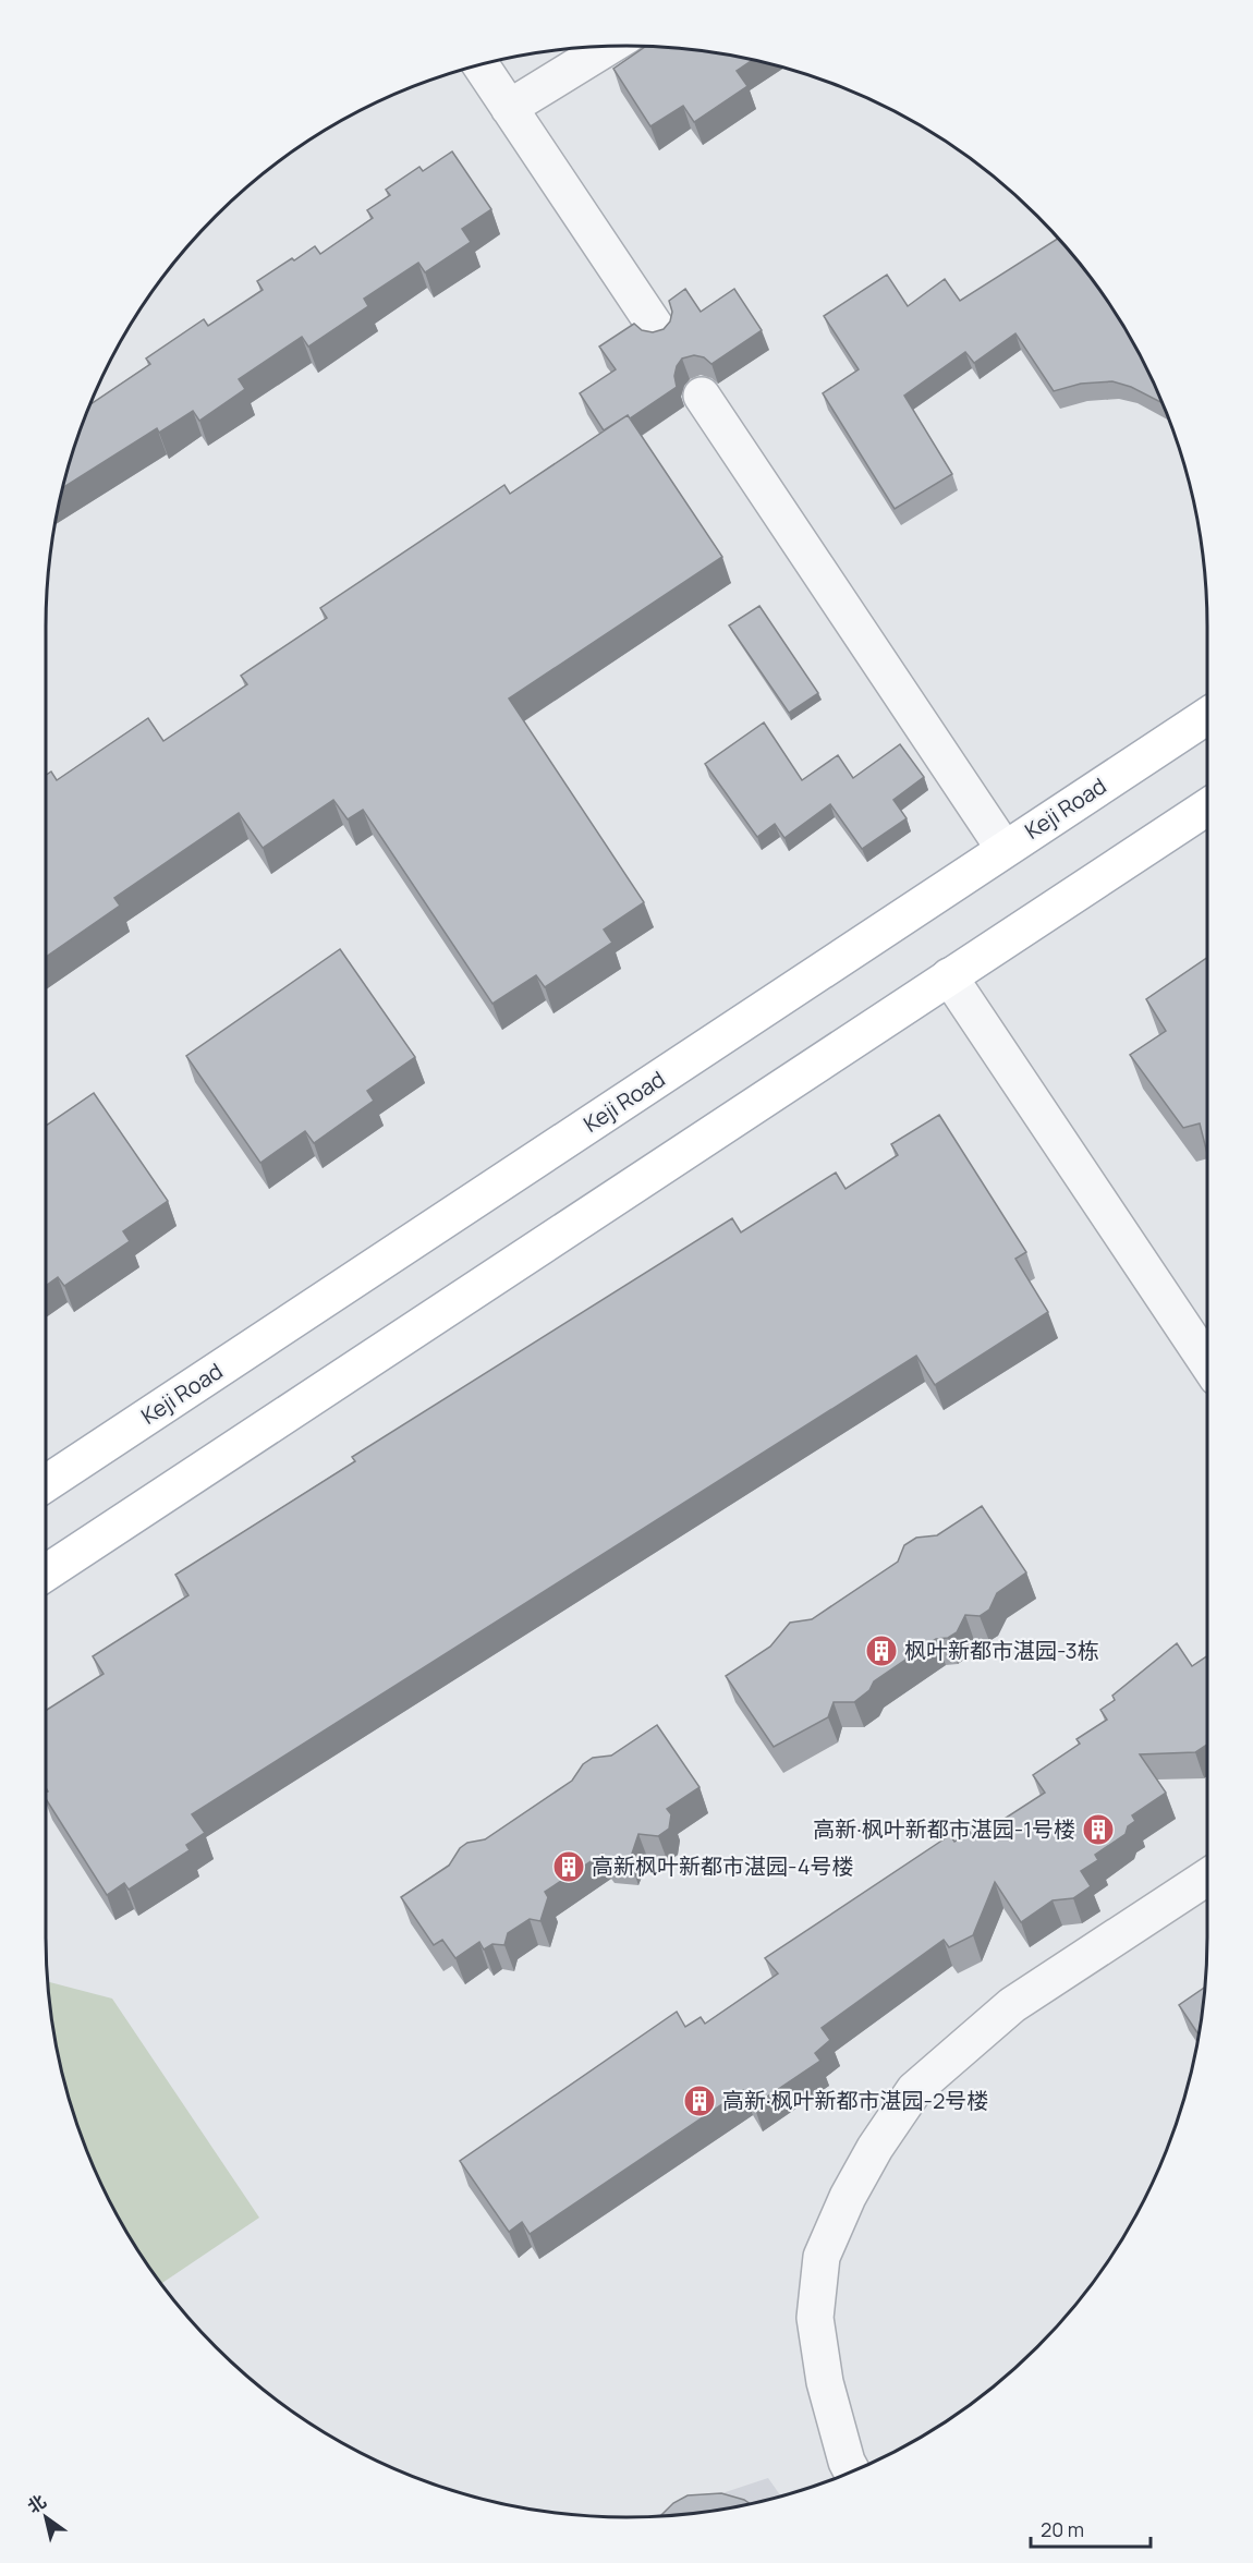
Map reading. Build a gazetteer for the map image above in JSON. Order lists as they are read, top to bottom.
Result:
{
  "streets": {
    "main road": ["Keji Road"]
  },
  "places": {
    "building": [
      "枫叶新都市湛园-3栋",
      "高新·枫叶新都市湛园-1号楼",
      "高新枫叶新都市湛园-4号楼",
      "高新·枫叶新都市湛园-2号楼"
    ]
  },
  "scale_bar": "20 m",
  "north": "top left"
}
